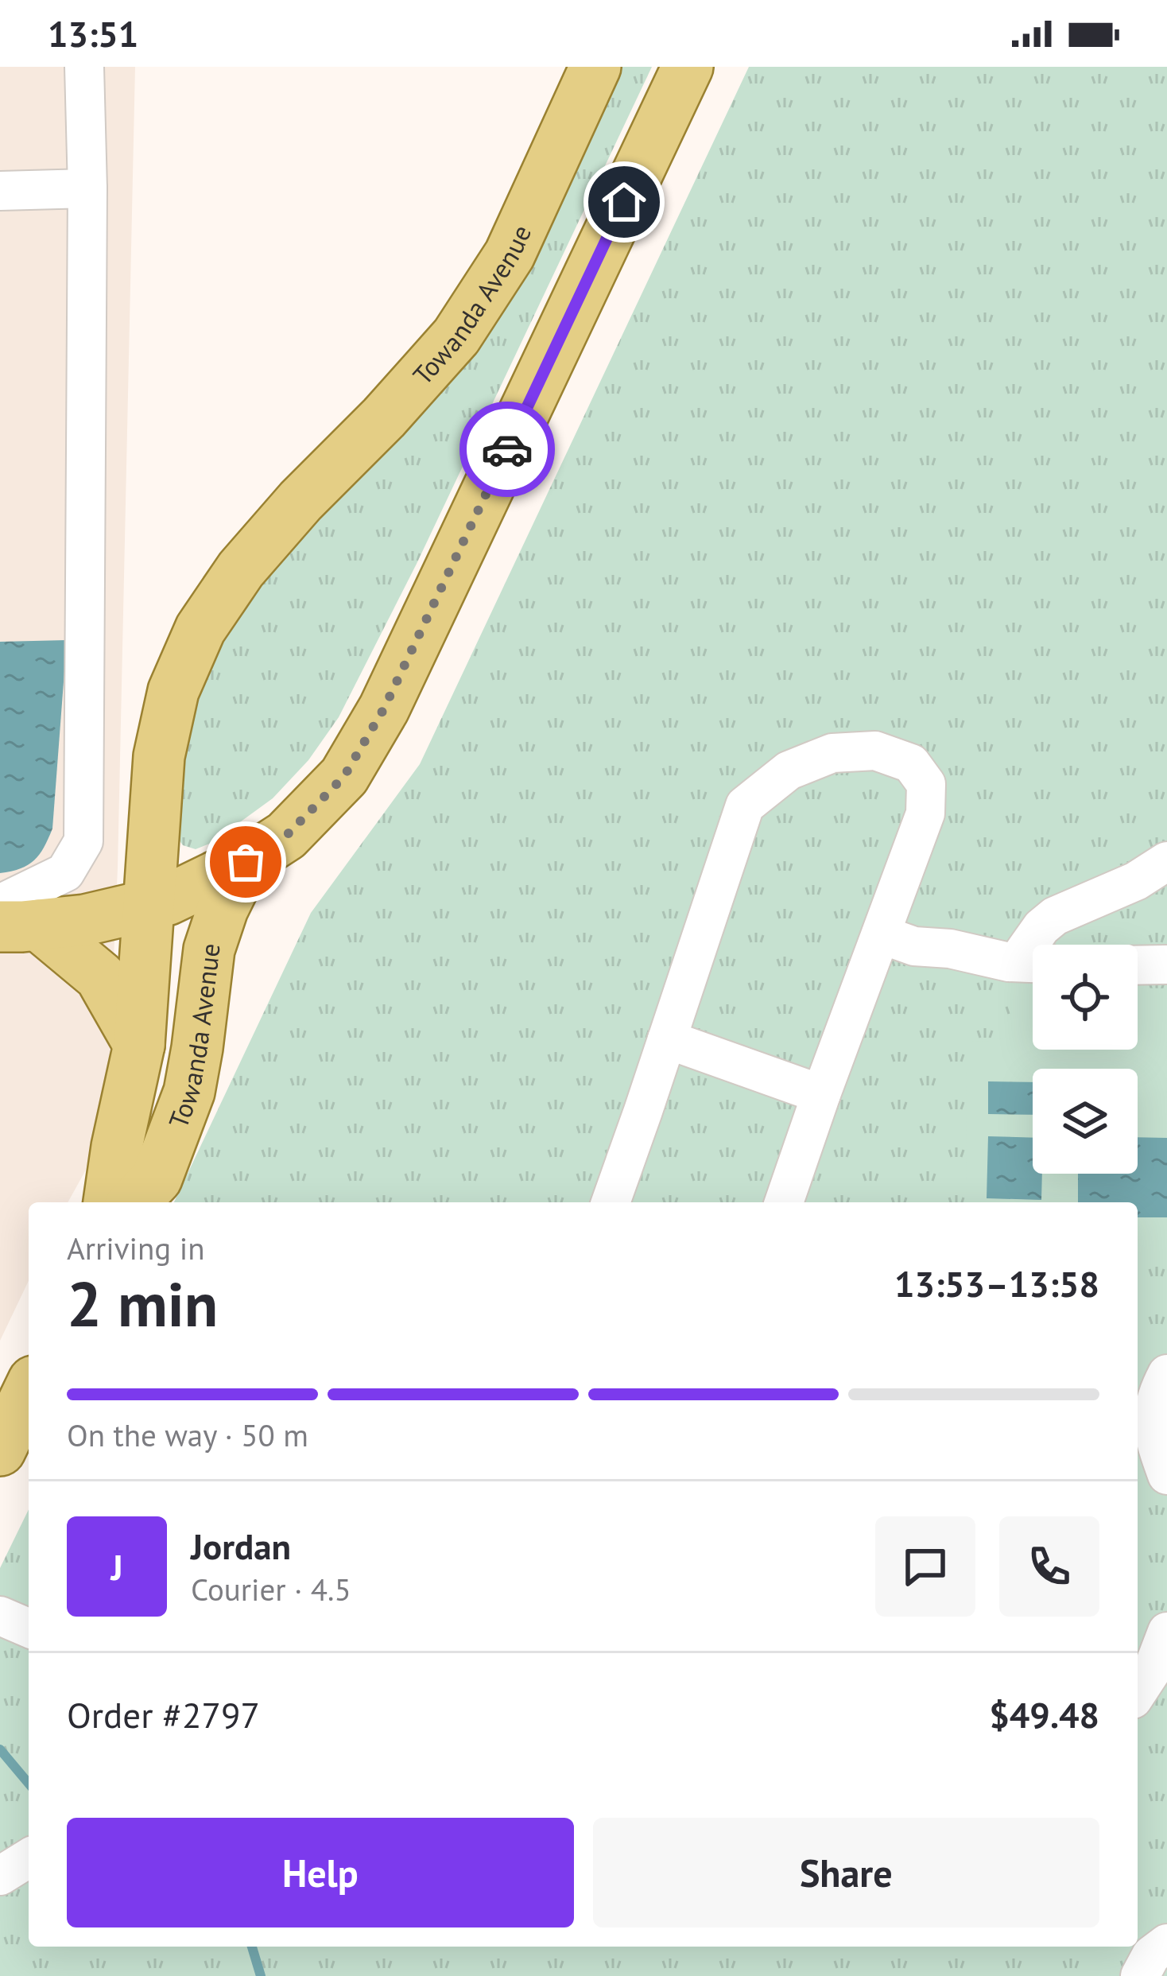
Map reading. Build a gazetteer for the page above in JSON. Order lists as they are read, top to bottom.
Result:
{
  "streets": {
    "main road": ["Towanda Avenue"]
  },
  "page": {
    "status": "13:51",
    "heading": ["2 min", "Arriving in", "13:53–13:58"],
    "panel": [
      "Jordan",
      "Courier · 4.5",
      "Order #2797",
      "$49.48"
    ],
    "bar": "On the way · 50 m",
    "round": "J",
    "buttons": ["Help", "Share"]
  }
}
